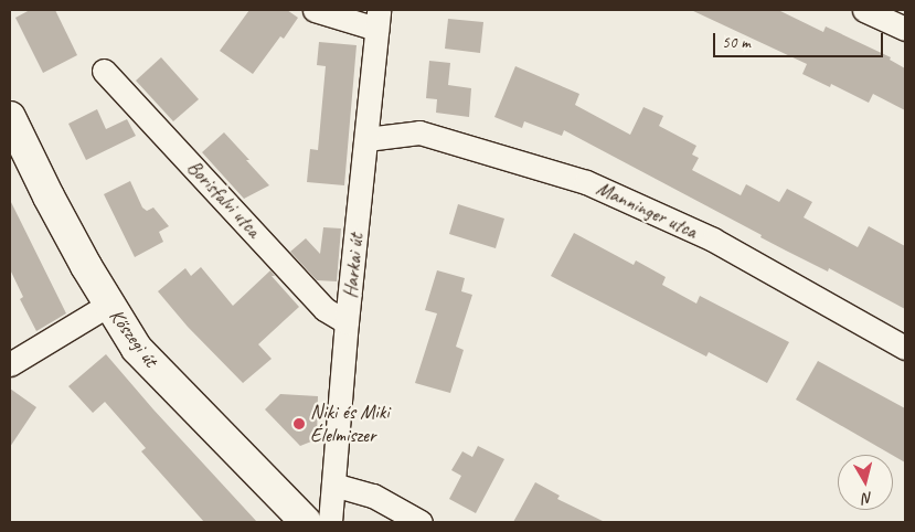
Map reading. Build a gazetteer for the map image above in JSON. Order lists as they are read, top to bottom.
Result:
{
  "streets": {
    "main road": ["Kőszegi út"],
    "street": ["Borisfalvi utca", "Manninger utca", "Harkai út"]
  },
  "crossings": [
    ["Borisfalvi utca", "Harkai út"],
    ["Manninger utca", "Harkai út"]
  ],
  "places": ["Niki és Miki Élelmiszer"],
  "scale_bar": "50 m",
  "north": "bottom"
}
